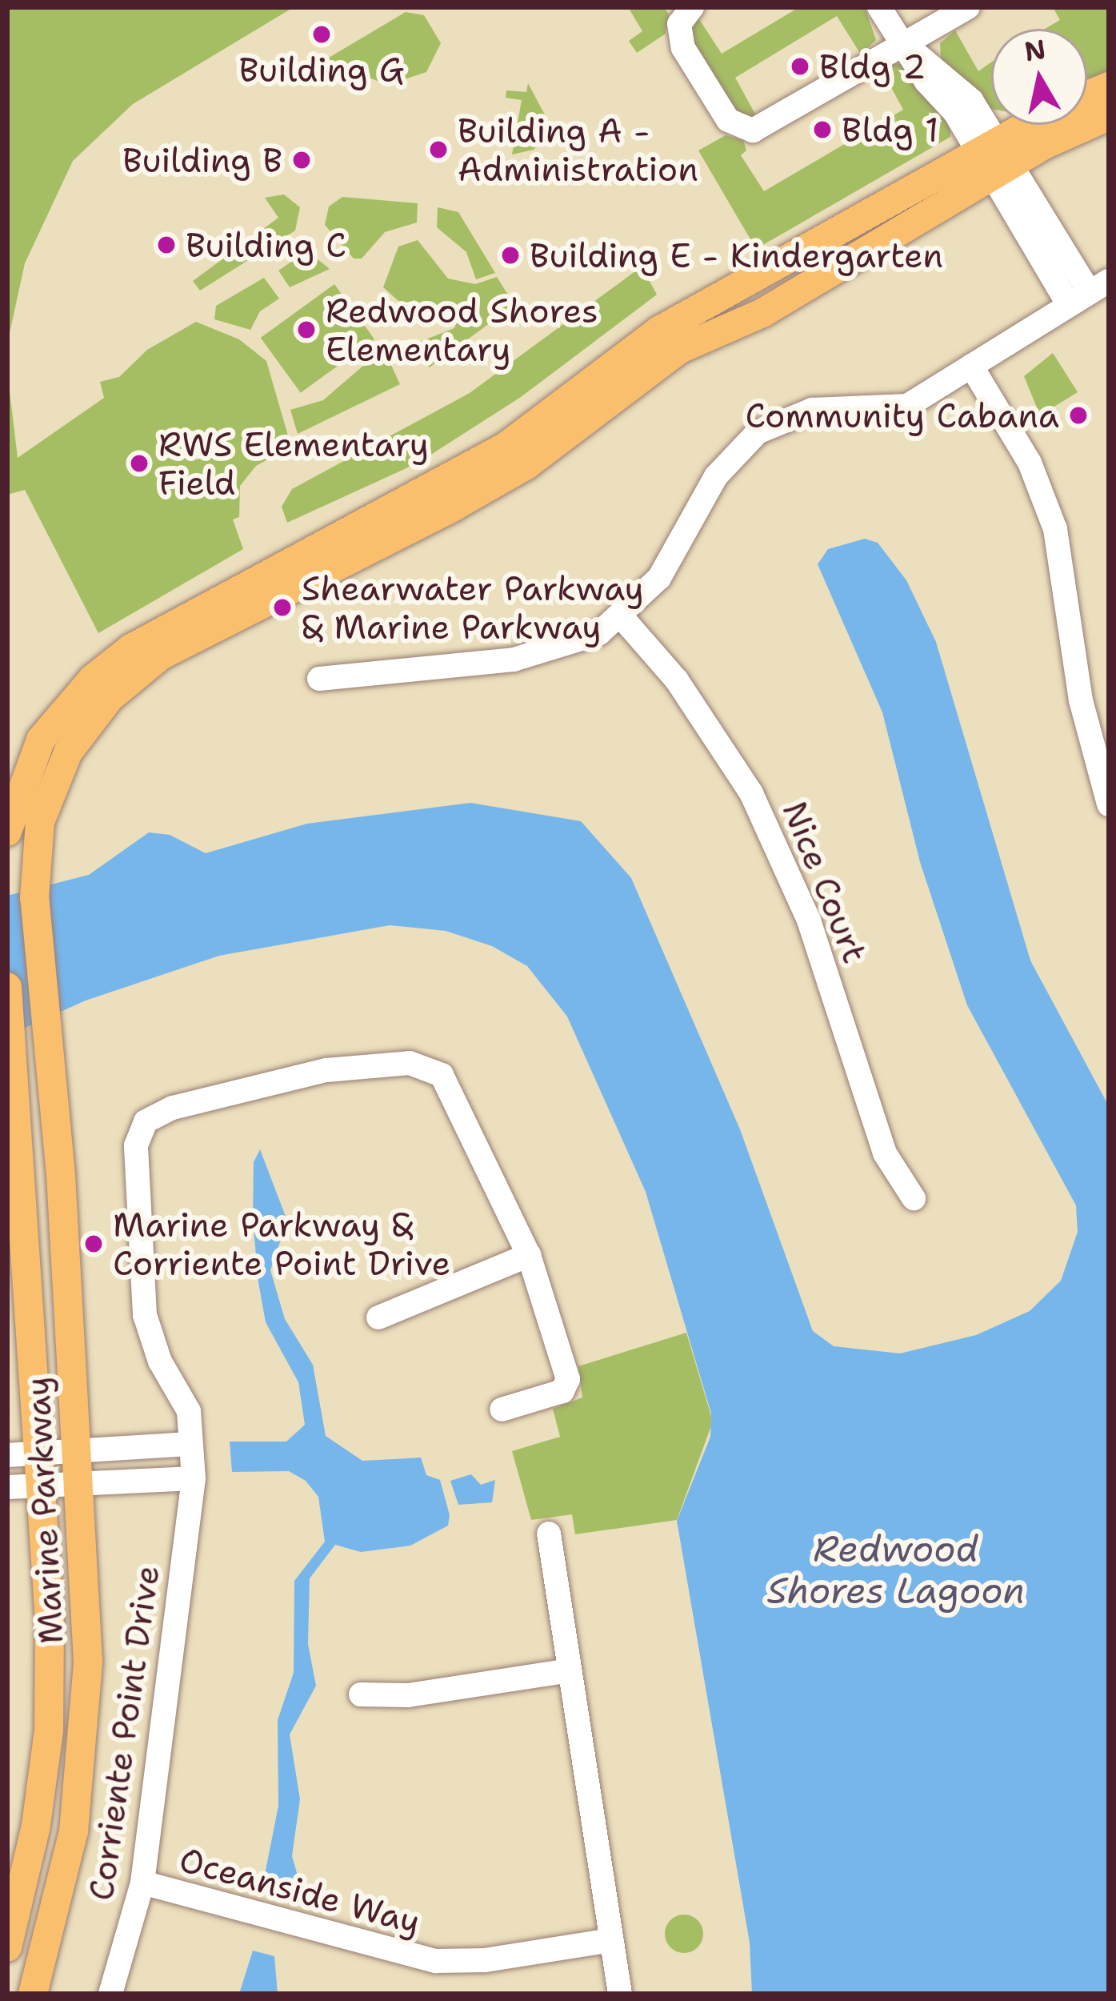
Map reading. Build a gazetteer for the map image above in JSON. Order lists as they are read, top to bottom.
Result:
{
  "streets": {
    "main road": ["Marine Parkway"],
    "street": ["Nice Court", "Corriente Point Drive", "Oceanside Way"]
  },
  "crossings": [
    ["Corriente Point Drive", "Oceanside Way"]
  ],
  "water": ["Redwood Shores Lagoon"],
  "places": [
    "Building G",
    "Bldg 2",
    "Bldg 1",
    "Building A - Administration",
    "Building B",
    "Building C",
    "Building E - Kindergarten",
    "Redwood Shores Elementary",
    "Community Cabana",
    "RWS Elementary Field",
    "Shearwater Parkway & Marine Parkway",
    "Marine Parkway & Corriente Point Drive"
  ],
  "north": "top"
}
